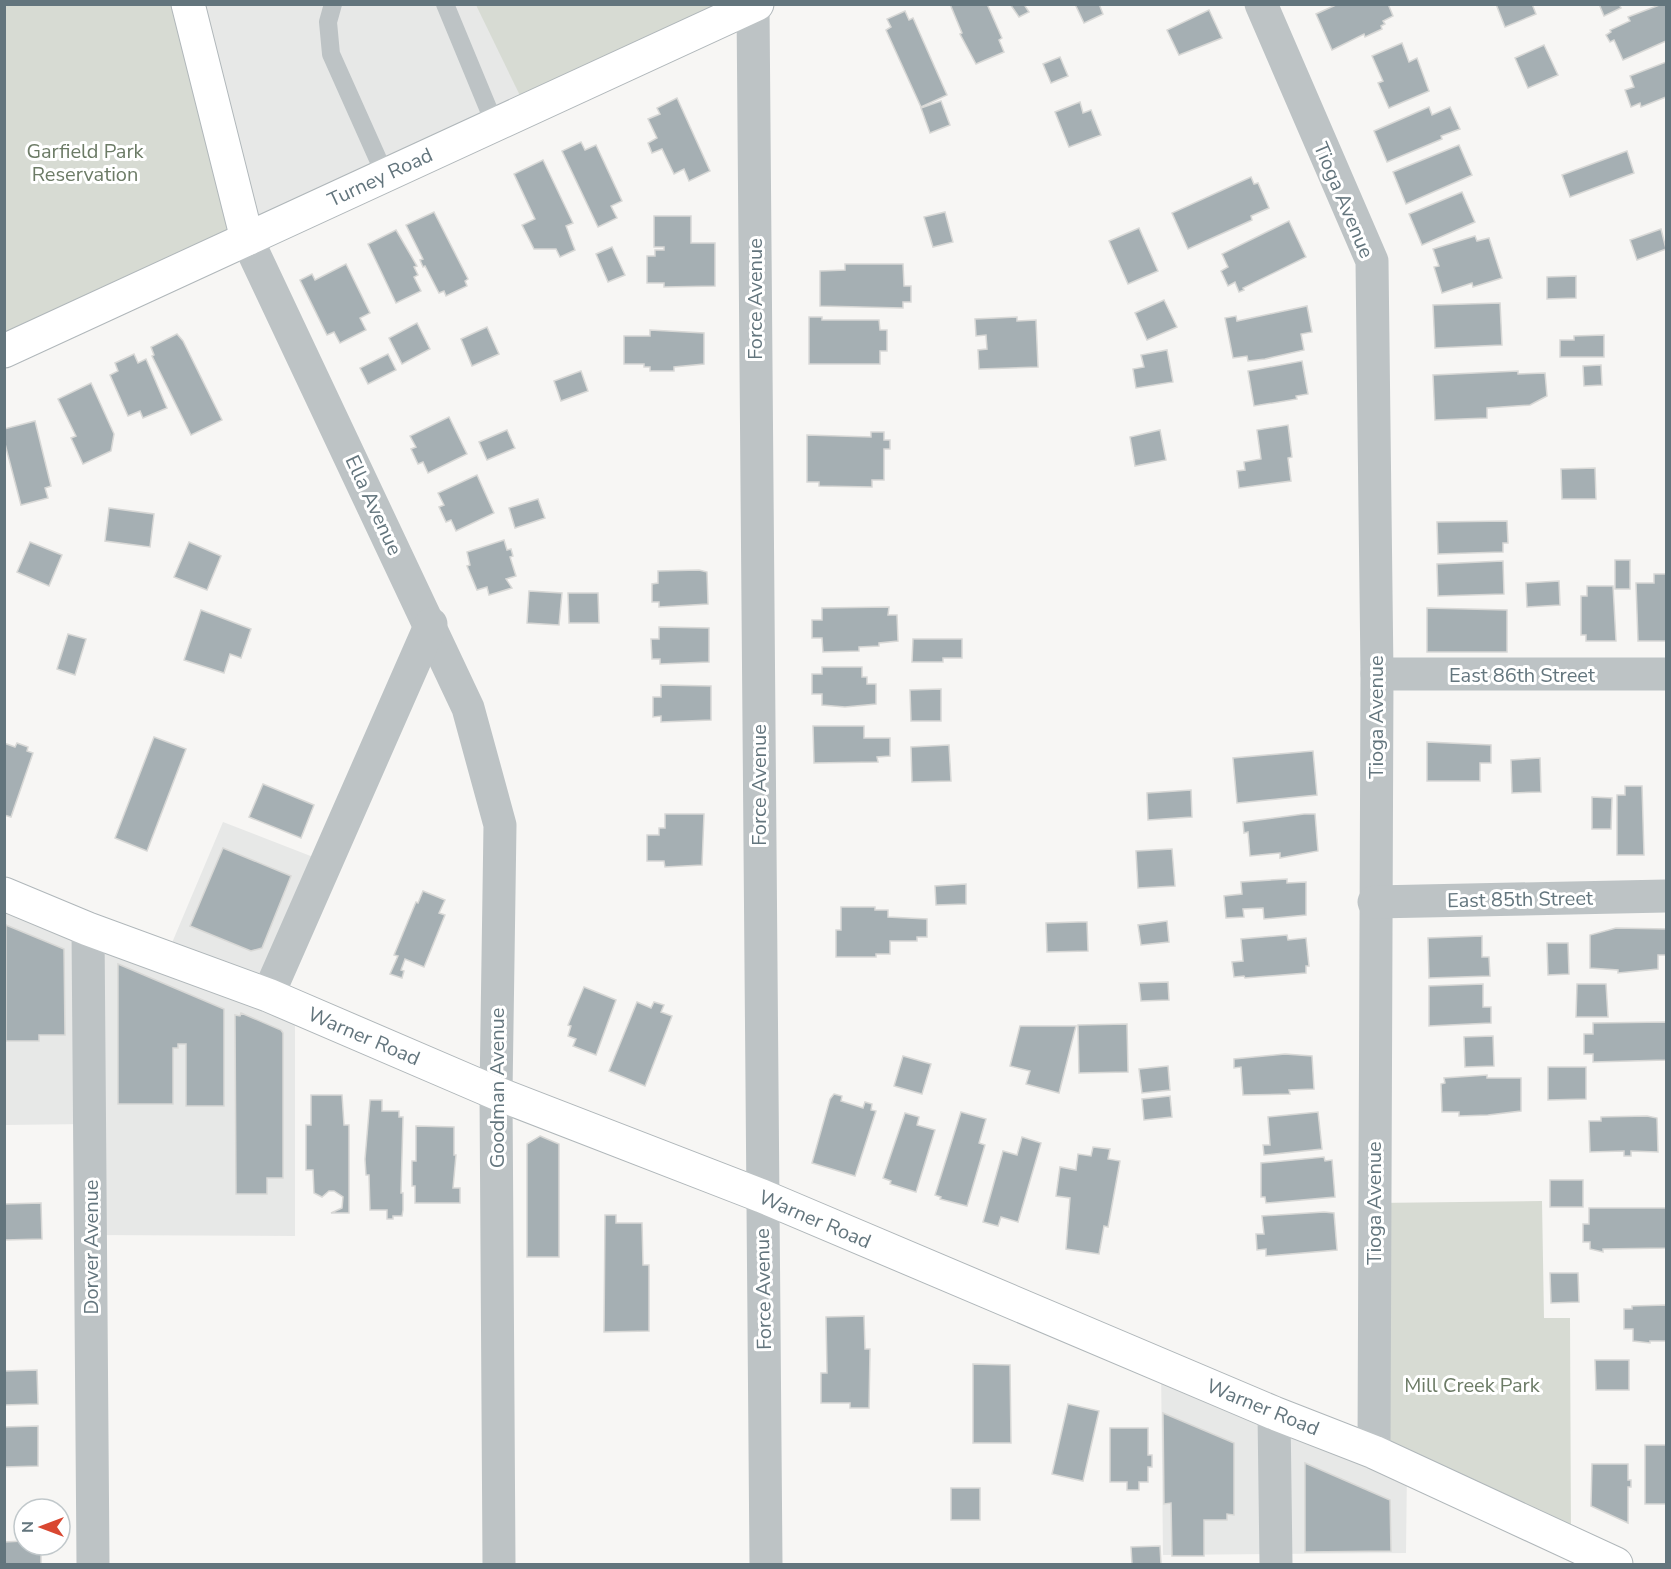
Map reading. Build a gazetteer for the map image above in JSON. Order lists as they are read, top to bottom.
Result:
{
  "streets": {
    "main road": ["Turney Road", "Ella Avenue", "Warner Road"],
    "street": [
      "Tioga Avenue",
      "Force Avenue",
      "East 86th Street",
      "East 85th Street",
      "Goodman Avenue",
      "Dorver Avenue"
    ]
  },
  "crossings": [
    ["Turney Road", "Force Avenue"],
    ["Turney Road", "Ella Avenue"],
    ["Tioga Avenue", "East 86th Street"],
    ["Tioga Avenue", "East 85th Street"],
    ["Tioga Avenue", "Warner Road"],
    ["Force Avenue", "Warner Road"],
    ["Ella Avenue", "Goodman Avenue"],
    ["Warner Road", "Goodman Avenue"],
    ["Warner Road", "Dorver Avenue"]
  ],
  "parks": ["Garfield Park Reservation", "Mill Creek Park"],
  "north": "left"
}
